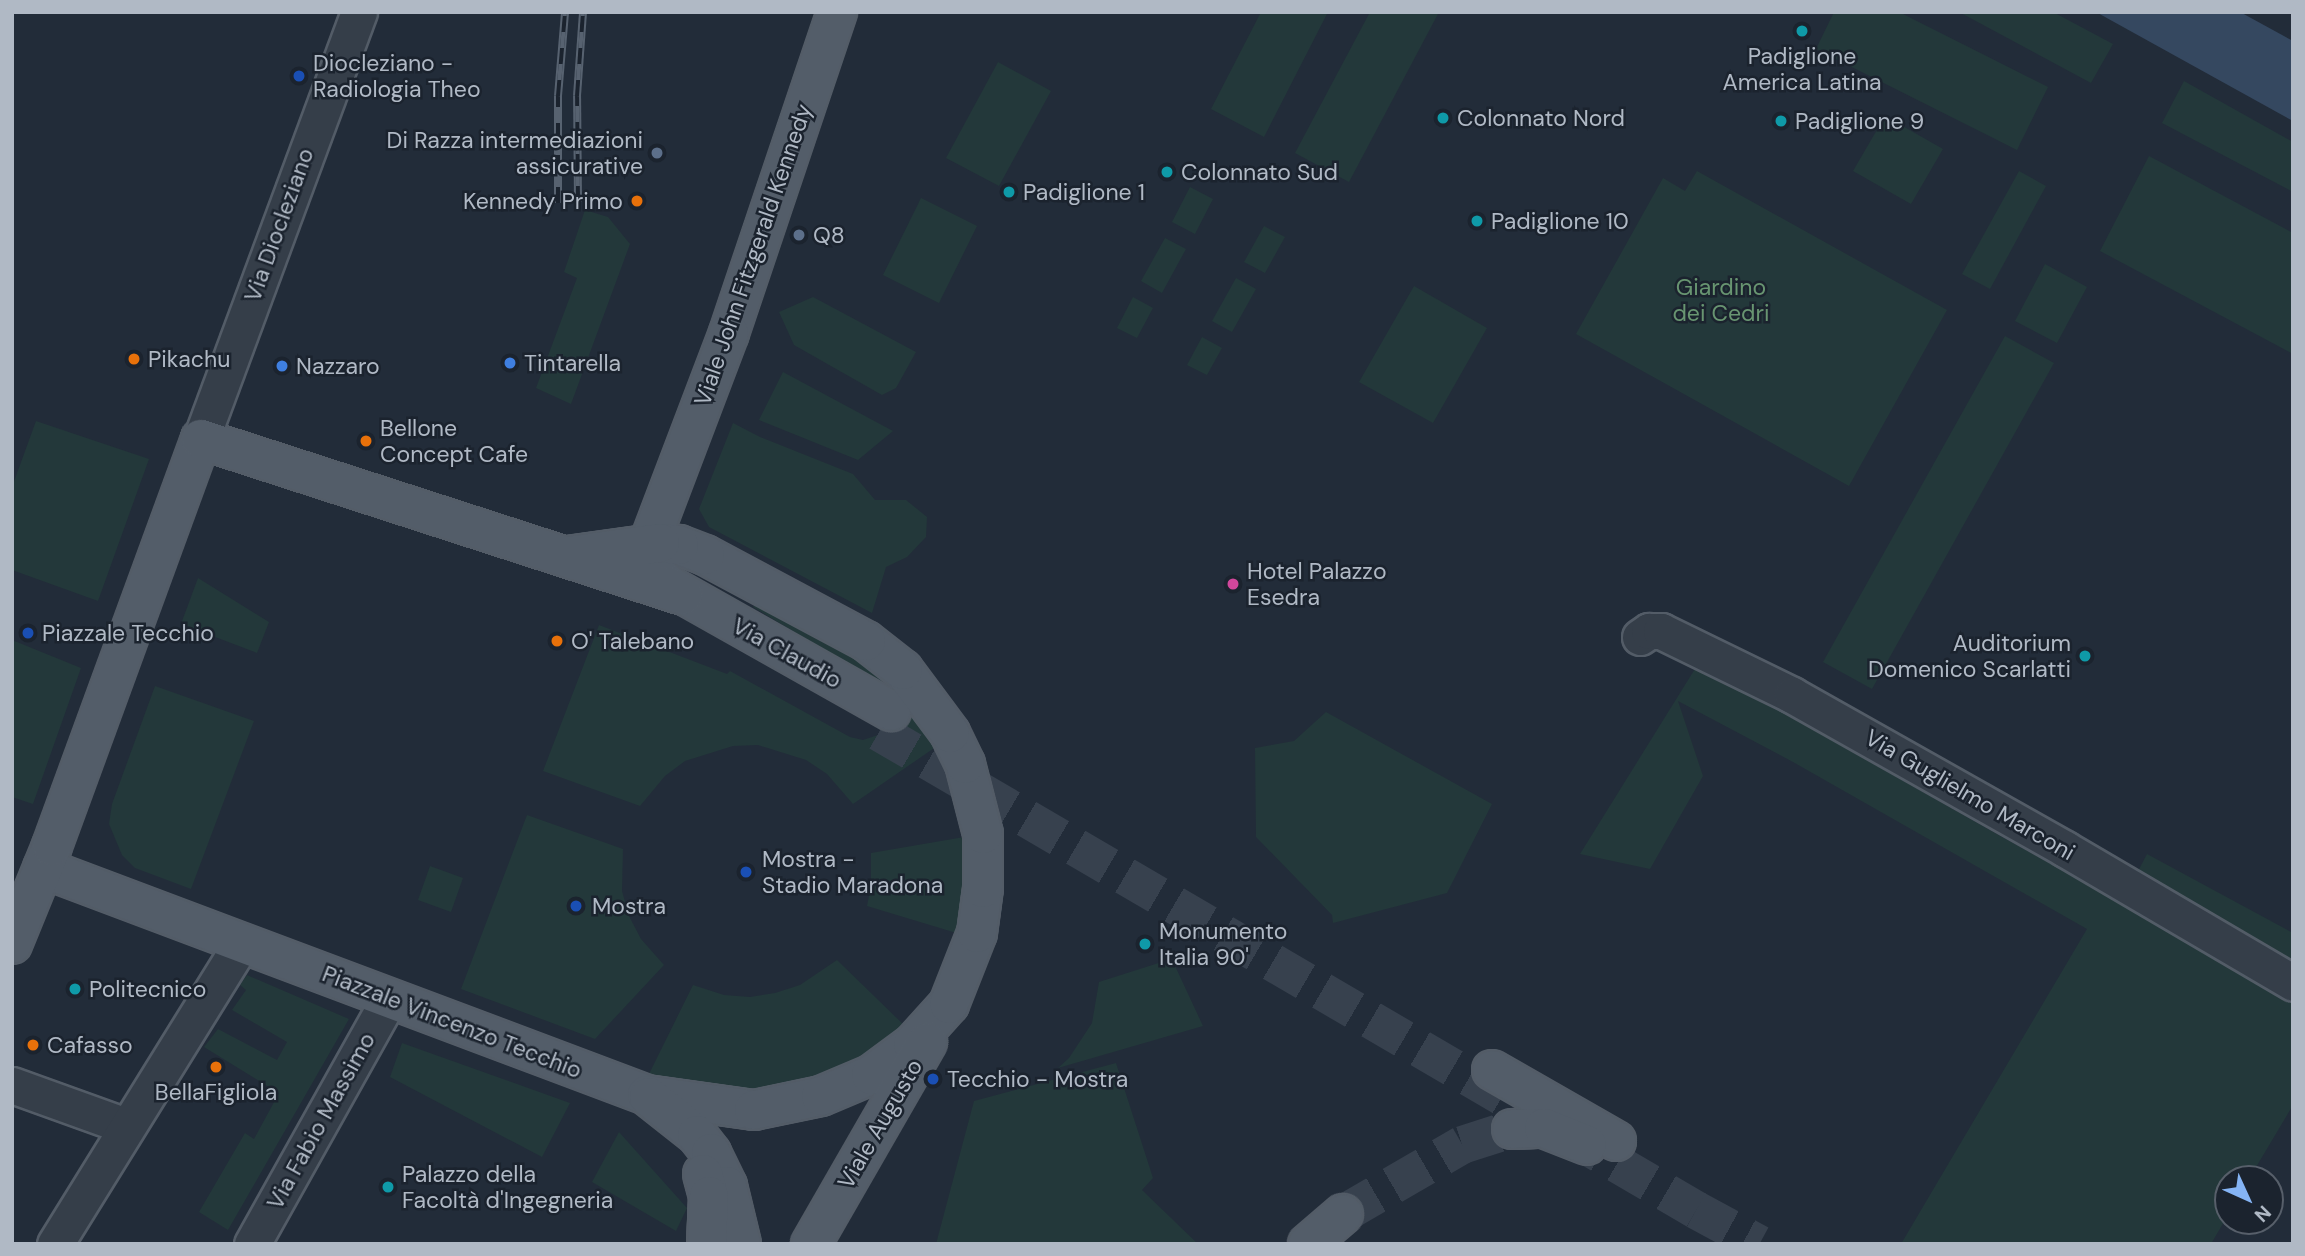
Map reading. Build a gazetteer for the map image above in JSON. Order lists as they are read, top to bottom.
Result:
{
  "streets": {
    "main road": [
      "Viale John Fitzgerald Kennedy",
      "Via Claudio",
      "Piazzale Vincenzo Tecchio",
      "Viale Augusto"
    ],
    "street": ["Via Diocleziano", "Via Guglielmo Marconi", "Via Fabio Massimo"]
  },
  "crossings": [
    ["Via Diocleziano", "Piazzale Vincenzo Tecchio"],
    ["Viale John Fitzgerald Kennedy", "Piazzale Vincenzo Tecchio"],
    ["Via Claudio", "Piazzale Vincenzo Tecchio"],
    ["Piazzale Vincenzo Tecchio", "Via Fabio Massimo"],
    ["Piazzale Vincenzo Tecchio", "Viale Augusto"]
  ],
  "parks": ["Giardino dei Cedri"],
  "places": [
    "Padiglione America Latina",
    "Diocleziano - Radiologia Theo",
    "Colonnato Nord",
    "Padiglione 9",
    "Di Razza intermediazioni assicurative",
    "Colonnato Sud",
    "Padiglione 1",
    "Kennedy Primo",
    "Padiglione 10",
    "Q8",
    "Pikachu",
    "Tintarella",
    "Nazzaro",
    "Bellone Concept Cafe",
    "Hotel Palazzo Esedra",
    "Piazzale Tecchio",
    "O' Talebano",
    "Auditorium Domenico Scarlatti",
    "Mostra - Stadio Maradona",
    "Mostra",
    "Monumento Italia 90'",
    "Politecnico",
    "Cafasso",
    "BellaFigliola",
    "Tecchio - Mostra",
    "Palazzo della Facoltà d'Ingegneria"
  ],
  "north": "bottom right"
}
